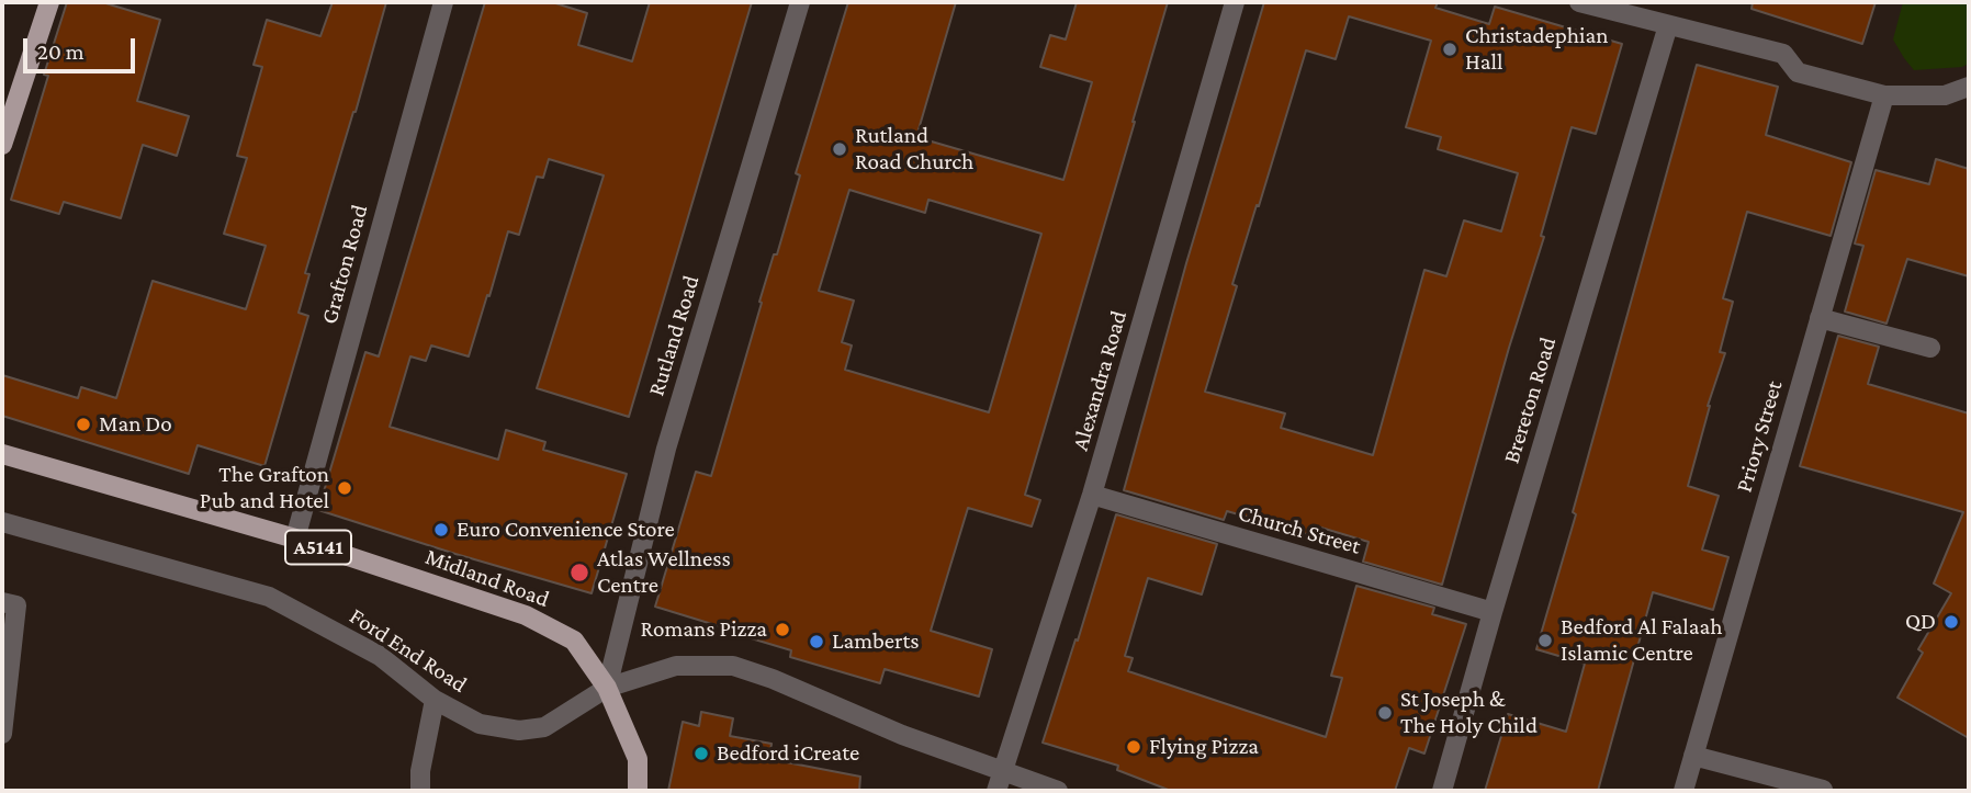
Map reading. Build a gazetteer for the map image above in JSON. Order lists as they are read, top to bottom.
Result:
{
  "streets": {
    "main road": ["A5141", "Midland Road"],
    "street": [
      "Grafton Road",
      "Rutland Road",
      "Alexandra Road",
      "Brereton Road",
      "Priory Street",
      "Church Street",
      "Ford End Road"
    ]
  },
  "crossings": [
    ["Grafton Road", "Midland Road"],
    ["Rutland Road", "A5141"],
    ["Rutland Road", "Midland Road"],
    ["Rutland Road", "Ford End Road"],
    ["Alexandra Road", "Church Street"],
    ["Brereton Road", "Church Street"],
    ["A5141", "Midland Road"],
    ["A5141", "Ford End Road"],
    ["Midland Road", "Ford End Road"]
  ],
  "places": [
    "Christadephian Hall",
    "Rutland Road Church",
    "Man Do",
    "The Grafton Pub and Hotel",
    "Euro Convenience Store",
    "Atlas Wellness Centre",
    "QD",
    "Romans Pizza",
    "Bedford Al Falaah Islamic Centre",
    "Lamberts",
    "St Joseph & The Holy Child",
    "Flying Pizza",
    "Bedford iCreate"
  ],
  "scale_bar": "20 m"
}
